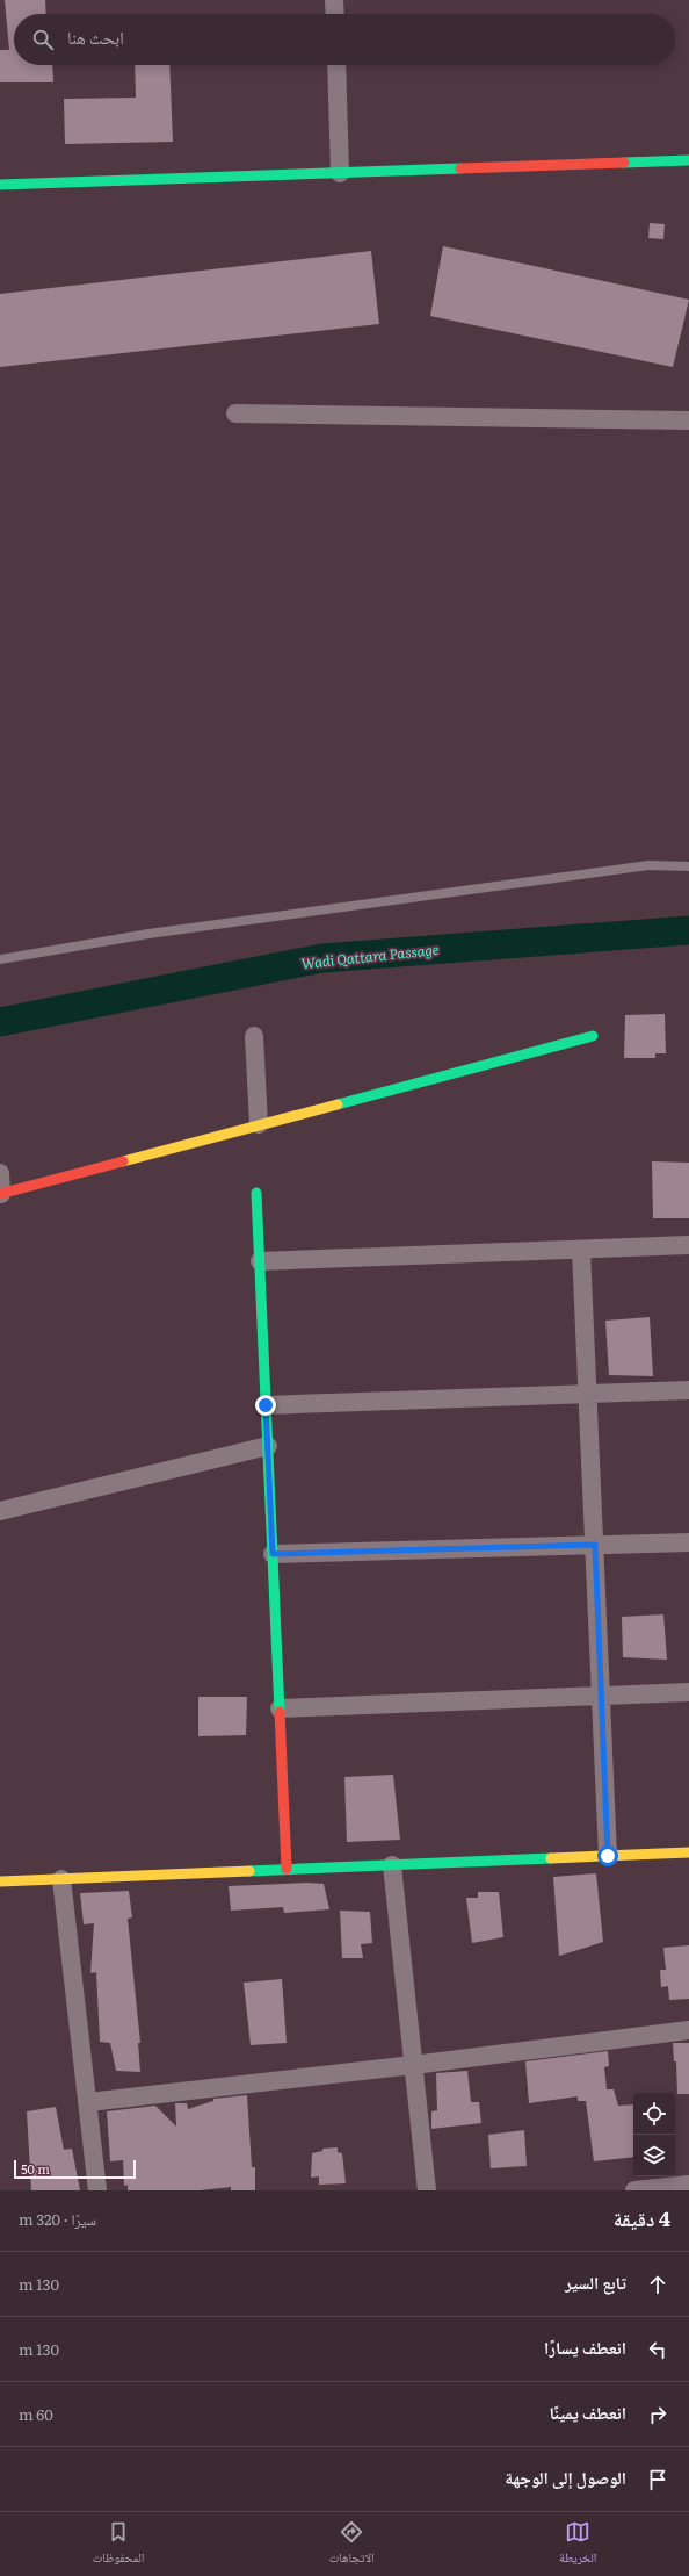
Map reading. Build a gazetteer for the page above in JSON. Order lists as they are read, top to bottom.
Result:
{
  "water": ["Wadi Qattara Passage"],
  "scale_bar": "50 m",
  "page": {
    "search": "ابحث هنا",
    "scale": "50 m",
    "heading": ["4 دقيقة", "سيرًا · 320 m"],
    "list": [
      ["تابع السير", "130 m"],
      ["انعطف يسارًا", "130 m"],
      ["انعطف يمينًا", "60 m"],
      "الوصول إلى الوجهة"
    ],
    "nav": ["الخريطة", "الاتجاهات", "المحفوظات"]
  }
}
